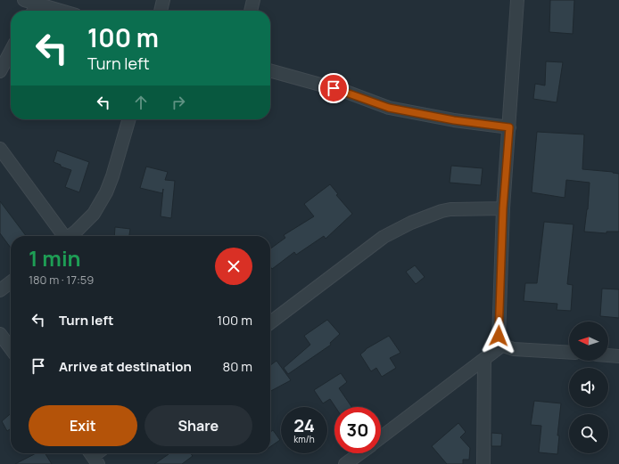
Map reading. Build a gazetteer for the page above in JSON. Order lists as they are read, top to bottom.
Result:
{
  "north": "left",
  "page": {
    "turn": ["100 m", "Turn left"],
    "heading": ["1 min", "180 m · 17:59"],
    "list": [
      {
        "name": "Turn left",
        "value": "100 m"
      },
      {
        "name": "Arrive at destination",
        "value": "80 m"
      }
    ],
    "buttons": ["Exit", "Share"],
    "speed": "24 km/h",
    "limit": "30"
  }
}
